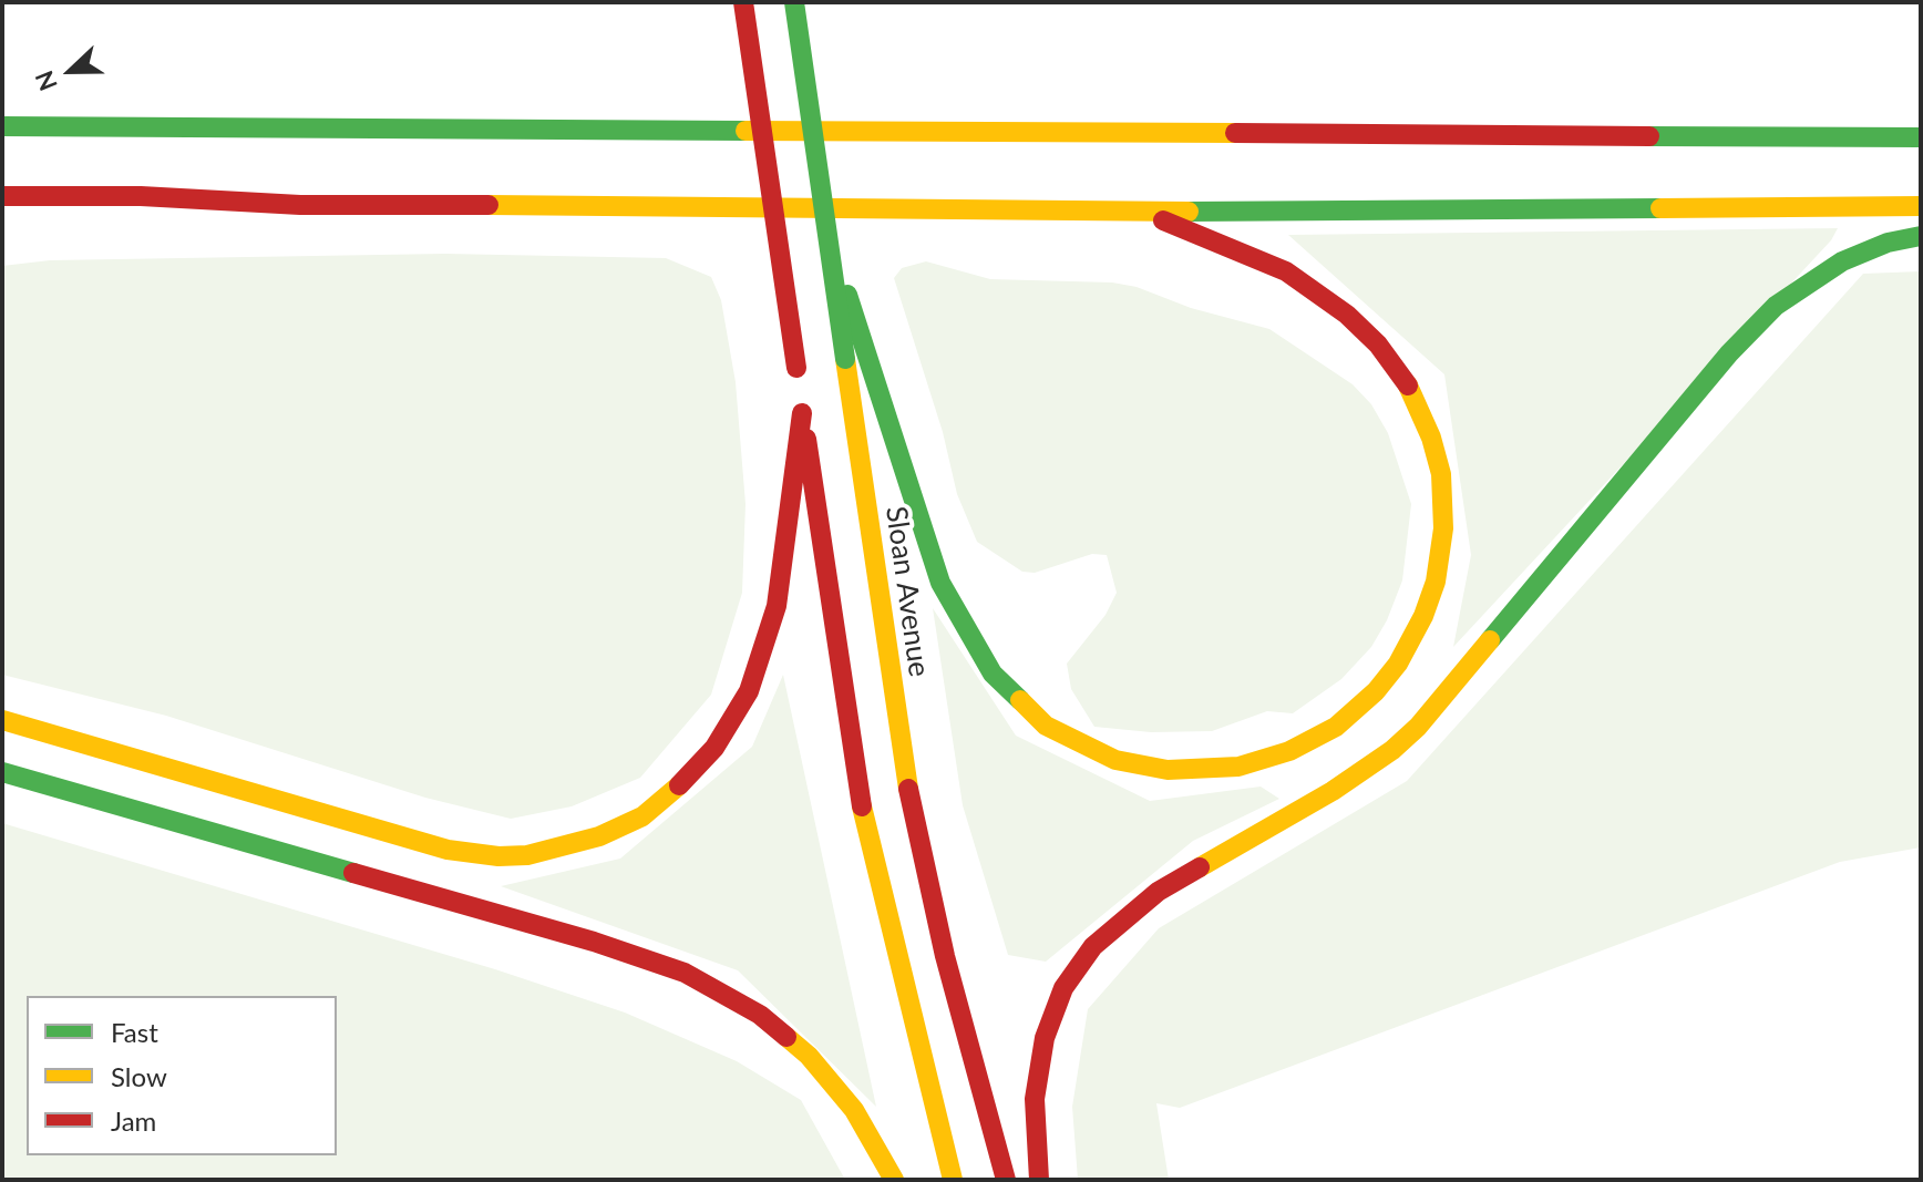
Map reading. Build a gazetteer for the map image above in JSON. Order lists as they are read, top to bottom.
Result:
{
  "streets": {
    "main road": ["Sloan Avenue"]
  },
  "legend": ["Fast", "Slow", "Jam"],
  "north": "left"
}
